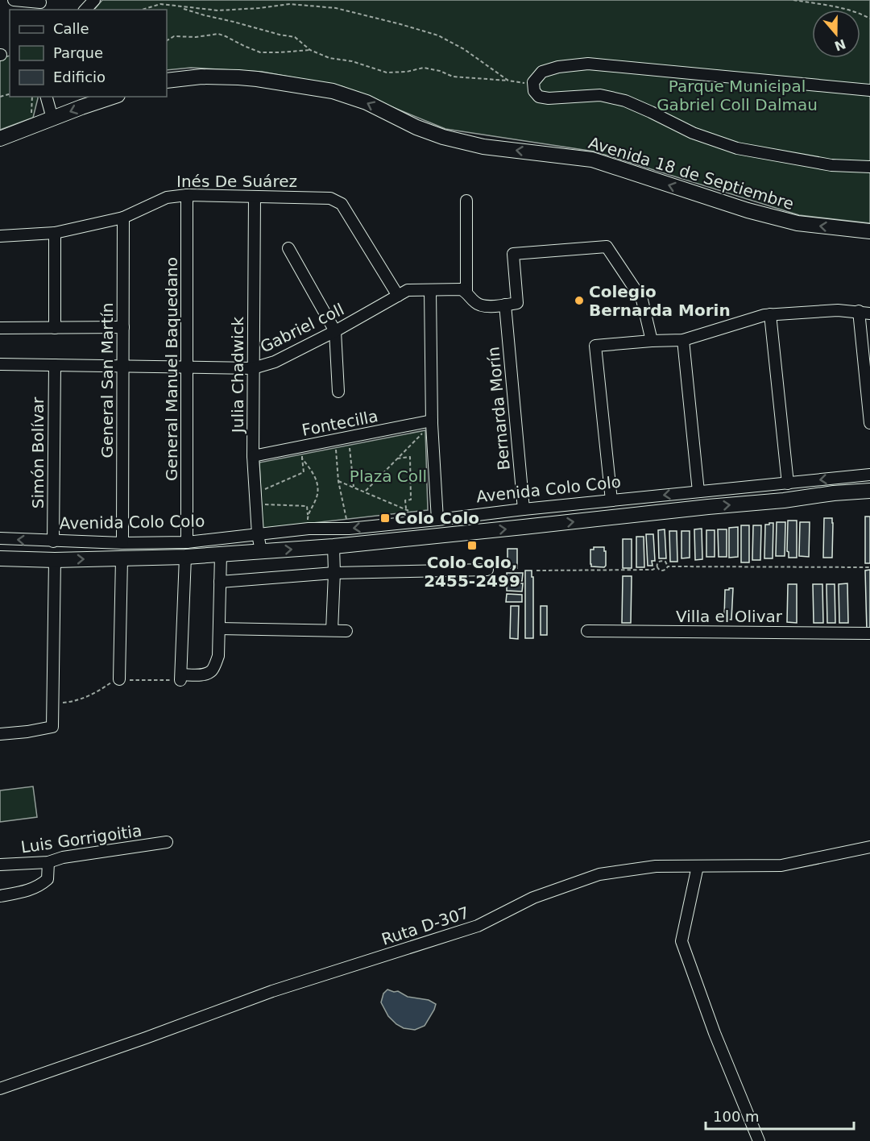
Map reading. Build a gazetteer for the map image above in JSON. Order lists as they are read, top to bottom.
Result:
{
  "streets": {
    "main road": ["Avenida 18 de Septiembre", "Avenida Colo Colo"],
    "street": [
      "Inés De Suárez",
      "Gabriel coll",
      "General Manuel Baquedano",
      "Julia Chadwick",
      "General San Martín",
      "Bernarda Morín",
      "Fontecilla",
      "Simón Bolívar",
      "Villa el Olivar",
      "Luis Gorrigoitia",
      "Ruta D-307"
    ]
  },
  "crossings": [
    ["Inés De Suárez", "Gabriel coll"],
    ["Inés De Suárez", "General Manuel Baquedano"],
    ["Inés De Suárez", "Julia Chadwick"],
    ["Inés De Suárez", "General San Martín"],
    ["Gabriel coll", "General Manuel Baquedano"],
    ["Gabriel coll", "Julia Chadwick"],
    ["Gabriel coll", "General San Martín"],
    ["Gabriel coll", "Simón Bolívar"],
    ["General Manuel Baquedano", "Avenida Colo Colo"],
    ["Julia Chadwick", "Fontecilla"],
    ["Julia Chadwick", "Avenida Colo Colo"],
    ["General San Martín", "Avenida Colo Colo"],
    ["Bernarda Morín", "Avenida Colo Colo"],
    ["Simón Bolívar", "Avenida Colo Colo"]
  ],
  "one_way": ["Avenida 18 de Septiembre"],
  "parks": ["Parque Municipal Gabriel Coll Dalmau", "Plaza Coll"],
  "places": {
    "other": ["Colegio Bernarda Morin"],
    "transit": ["Colo Colo", "Colo Colo, 2455-2499"]
  },
  "legend": ["Calle", "Parque", "Edificio"],
  "scale_bar": "100 m",
  "north": "bottom"
}
